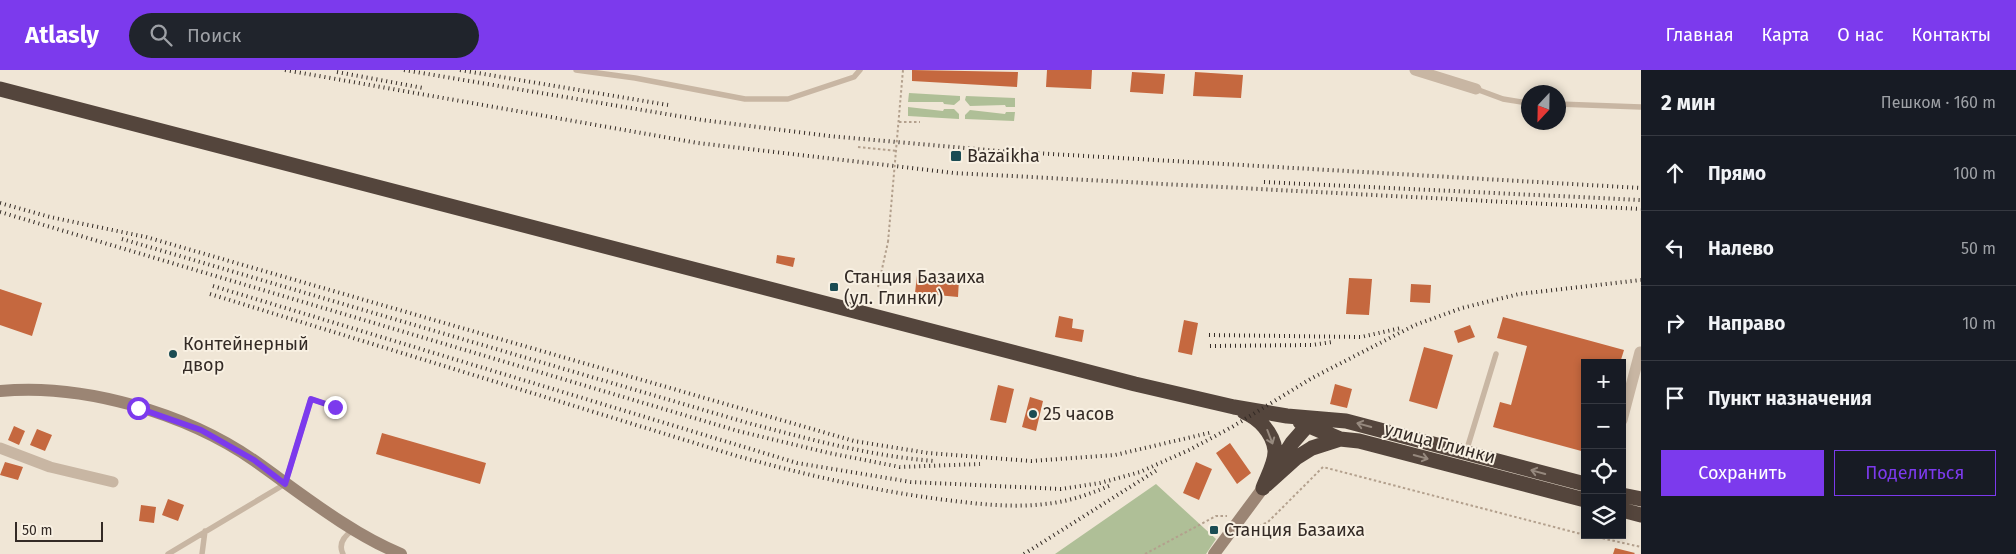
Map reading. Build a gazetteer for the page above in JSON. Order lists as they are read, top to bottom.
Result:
{
  "streets": {
    "highway": ["улица Глинки"]
  },
  "places": {
    "transit": ["Bazaikha", "Станция Базаиха (ул. Глинки)", "Станция Базаиха"],
    "other": ["Контейнерный двор", "25 часов"]
  },
  "scale_bar": "50 m",
  "north": "bottom",
  "page": {
    "header": "Atlasly",
    "search": "Поиск",
    "nav": [
      "Главная",
      "Карта",
      "О нас",
      "Контакты"
    ],
    "heading": ["2 мин", "Пешком · 160 m"],
    "list": [
      ["Прямо", "100 m"],
      ["Налево", "50 m"],
      ["Направо", "10 m"],
      "Пункт назначения"
    ],
    "map_buttons": ["+", "−"],
    "buttons": ["Сохранить", "Поделиться"],
    "scale": "50 m"
  }
}
